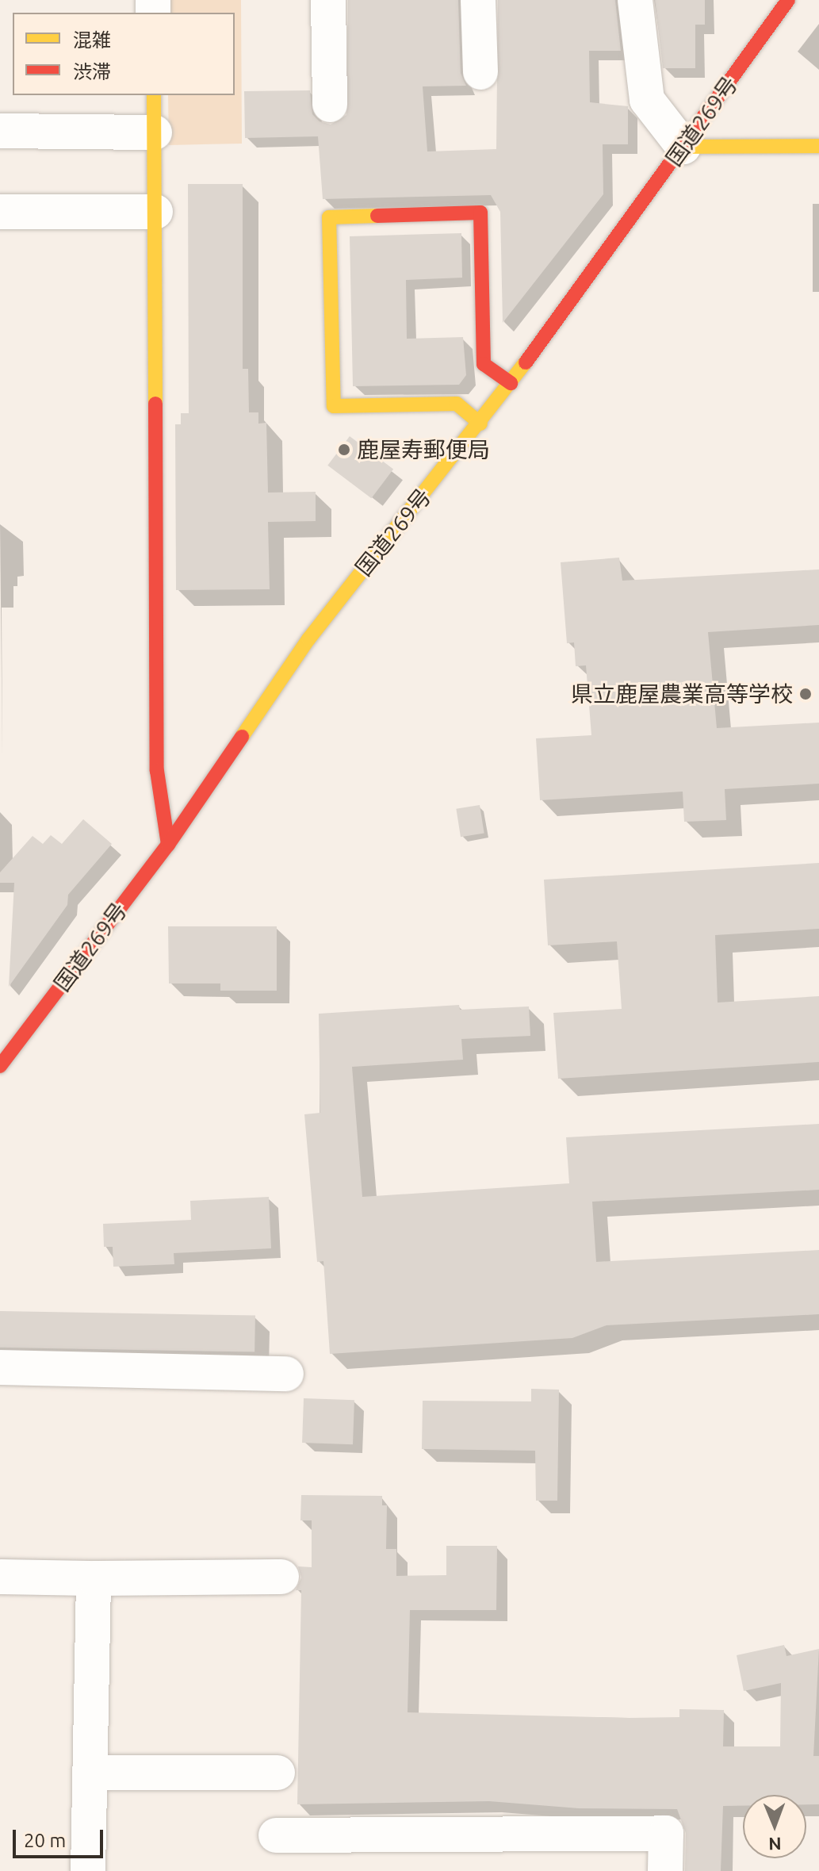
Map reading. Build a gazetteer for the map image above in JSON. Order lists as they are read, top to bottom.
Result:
{
  "streets": {
    "main road": ["国道269号"]
  },
  "places": ["鹿屋寿郵便局", "県立鹿屋農業高等学校"],
  "legend": ["混雑", "渋滞"],
  "scale_bar": "20 m",
  "north": "bottom"
}
